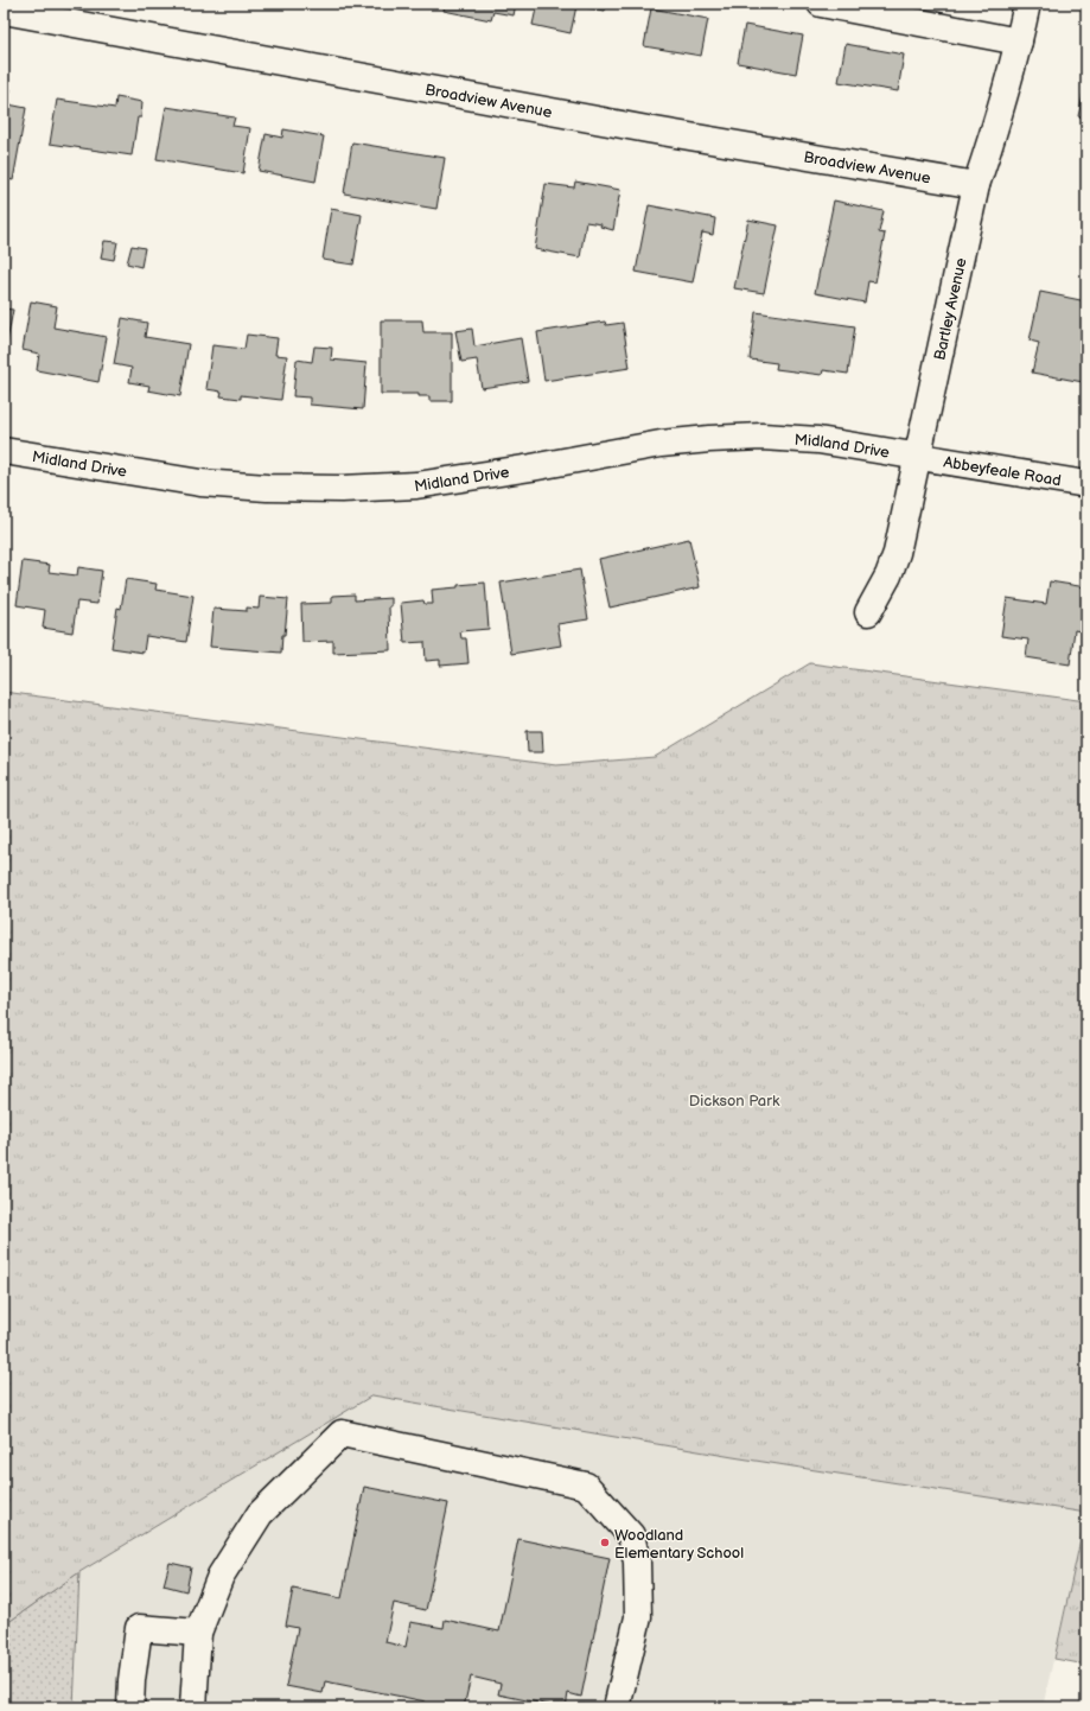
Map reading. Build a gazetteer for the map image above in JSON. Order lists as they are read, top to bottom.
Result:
{
  "streets": {
    "street": [
      "Broadview Avenue",
      "Bartley Avenue",
      "Midland Drive",
      "Abbeyfeale Road"
    ]
  },
  "crossings": [
    ["Broadview Avenue", "Bartley Avenue"],
    ["Bartley Avenue", "Midland Drive"],
    ["Bartley Avenue", "Abbeyfeale Road"],
    ["Midland Drive", "Abbeyfeale Road"]
  ],
  "parks": ["Dickson Park"],
  "places": ["Woodland Elementary School"]
}
